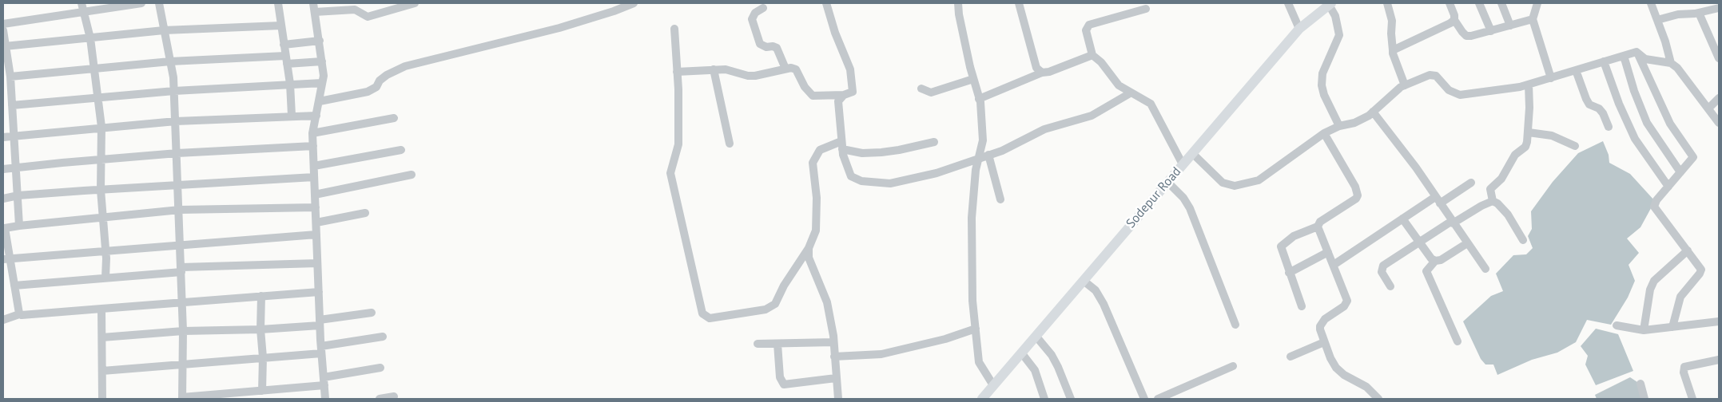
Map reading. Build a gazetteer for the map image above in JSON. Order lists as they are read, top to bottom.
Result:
{
  "streets": {
    "main road": ["Sodepur Road"]
  }
}
